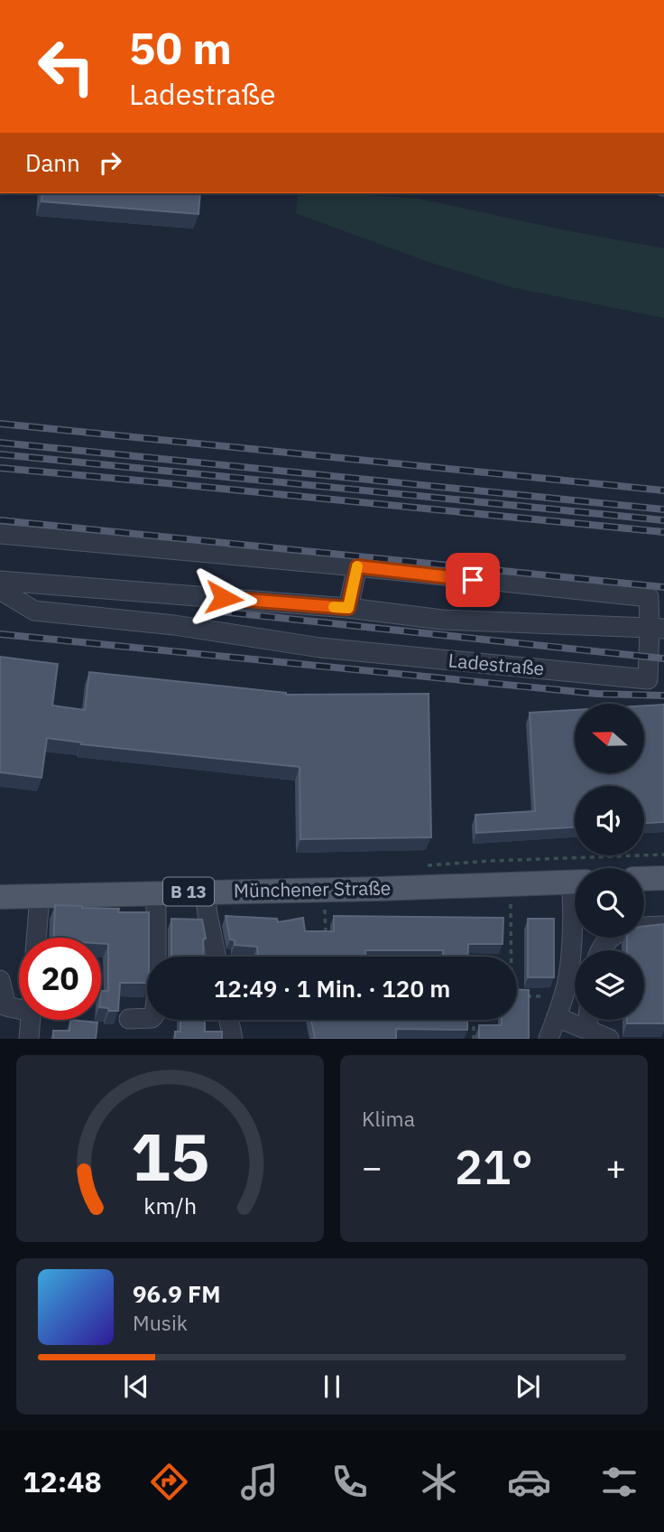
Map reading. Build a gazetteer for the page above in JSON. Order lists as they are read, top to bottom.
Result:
{
  "streets": {
    "main road": ["Münchener Straße", "B 13"],
    "street": ["Ladestraße"]
  },
  "north": "left",
  "page": {
    "turn": ["50 m", "Ladestraße"],
    "then": "Dann",
    "limit": "20",
    "trip": "12:49 · 1 Min. · 120 m",
    "tile": "Klima",
    "heat": ["−", "21°", "+"],
    "song": ["96.9 FM", "Musik"],
    "tabs": "12:48",
    "gauge": ["15", "km/h"]
  }
}
